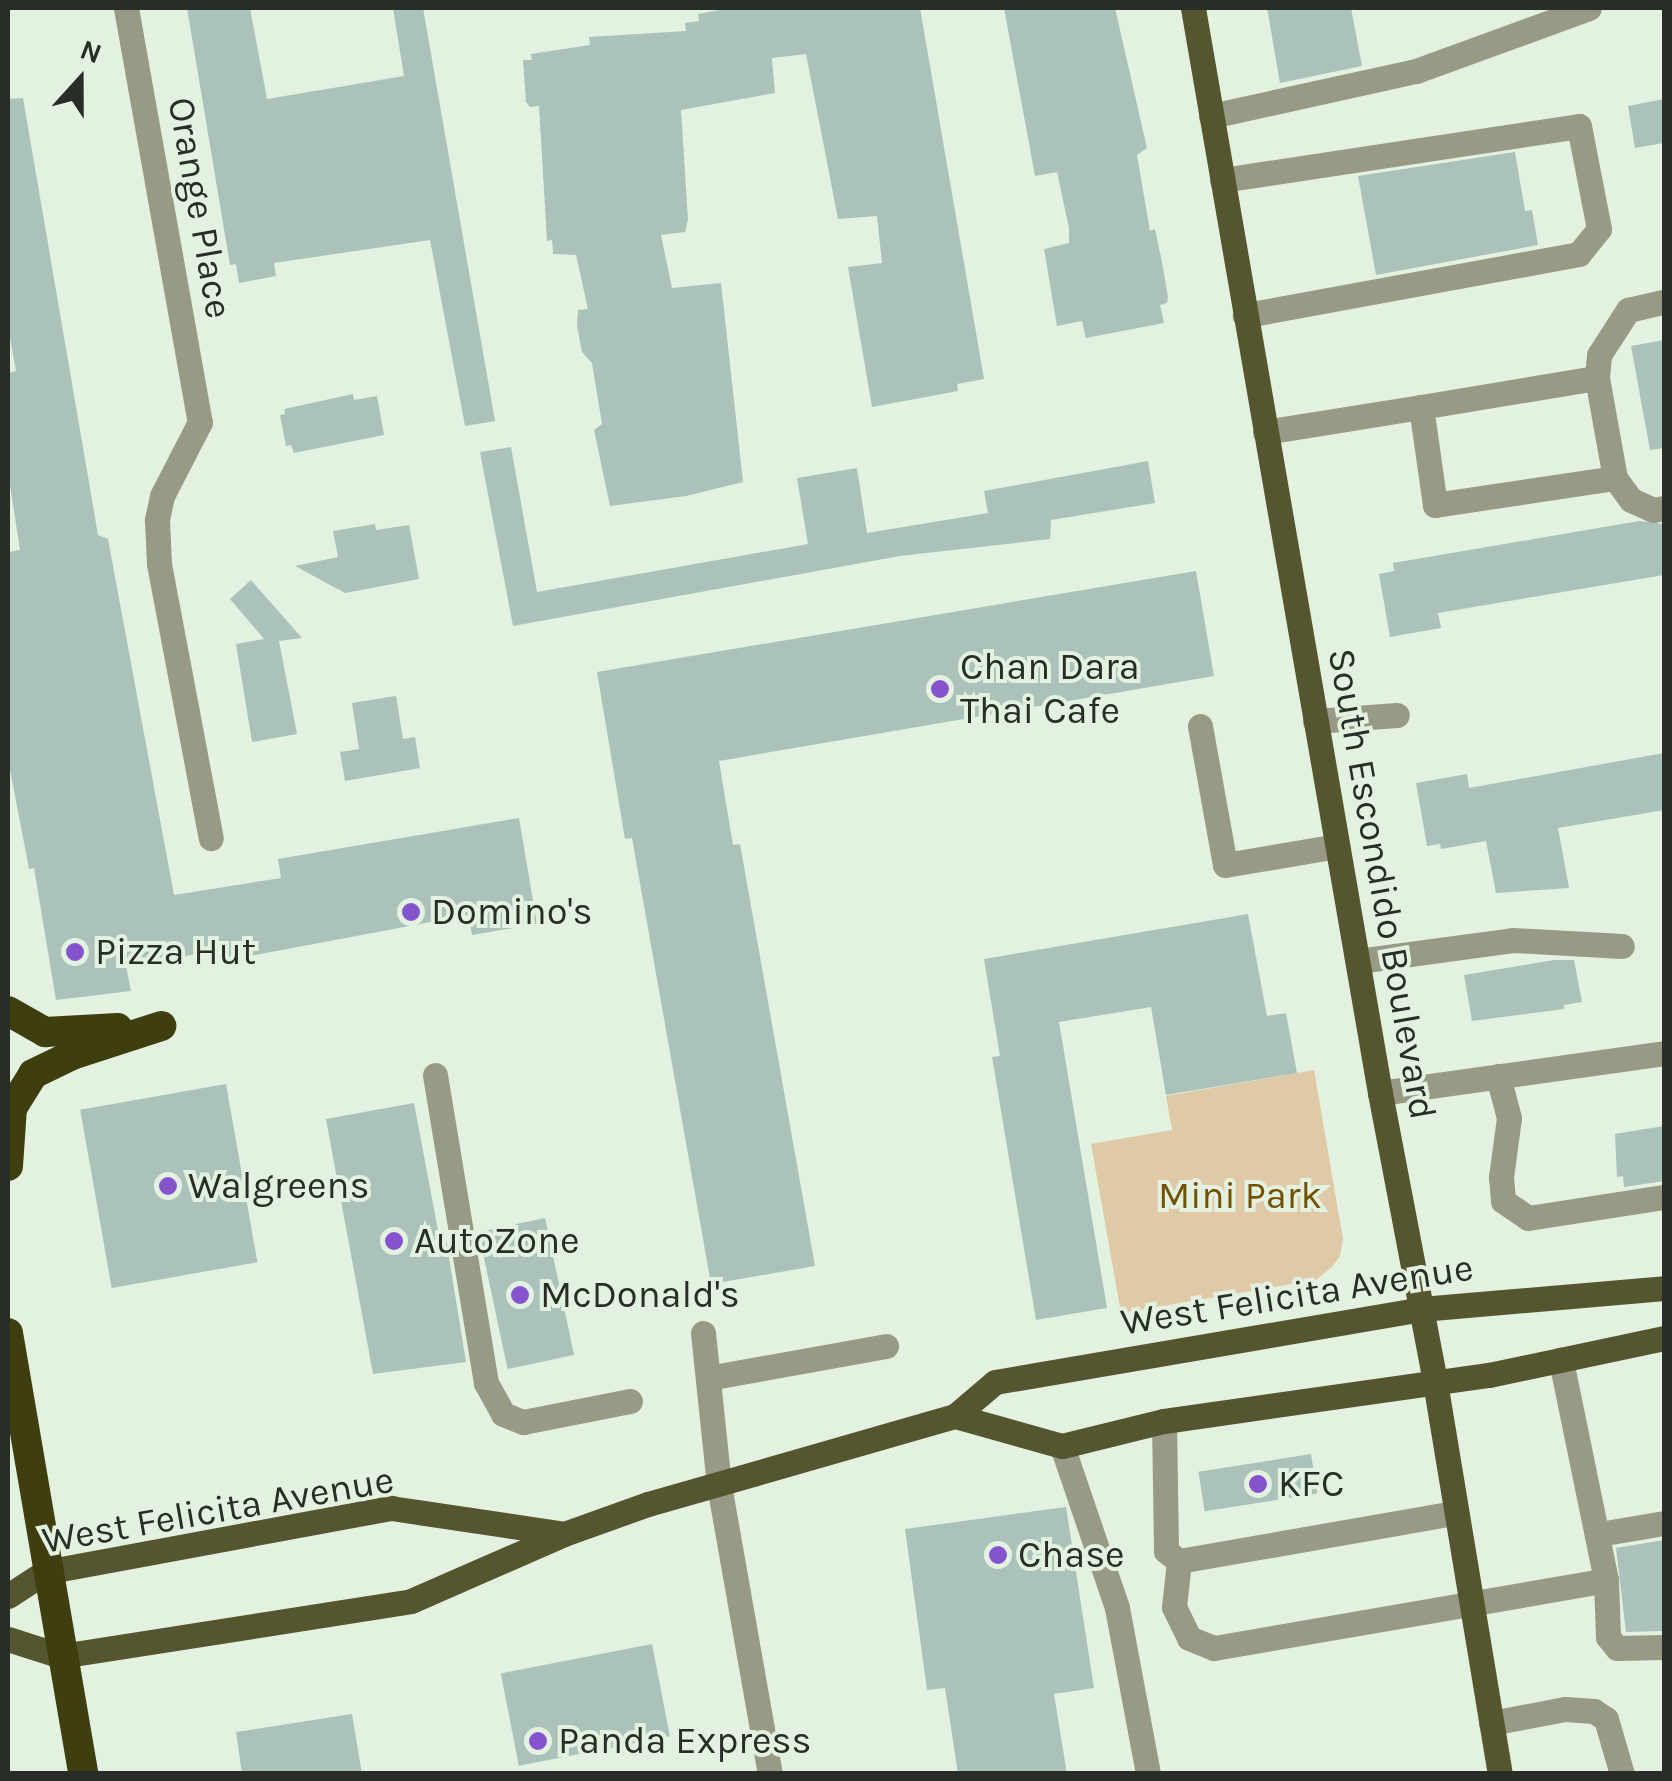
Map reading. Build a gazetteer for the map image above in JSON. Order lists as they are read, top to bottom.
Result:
{
  "streets": {
    "main road": ["South Escondido Boulevard", "West Felicita Avenue"],
    "street": ["Orange Place"]
  },
  "crossings": [
    ["South Escondido Boulevard", "West Felicita Avenue"]
  ],
  "parks": ["Mini Park"],
  "places": [
    "Chan Dara Thai Cafe",
    "Domino's",
    "Pizza Hut",
    "Walgreens",
    "AutoZone",
    "McDonald's",
    "KFC",
    "Chase",
    "Panda Express"
  ],
  "north": "top"
}
